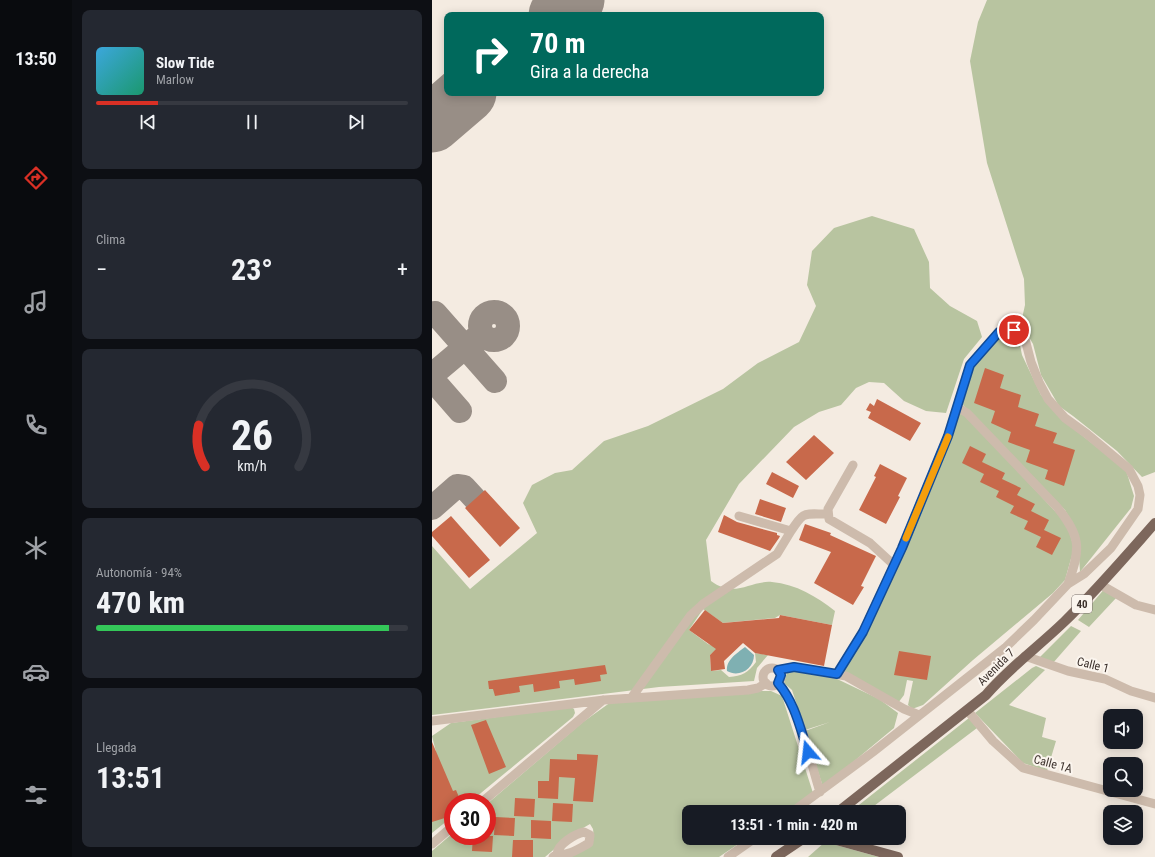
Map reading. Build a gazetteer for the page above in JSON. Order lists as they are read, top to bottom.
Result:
{
  "streets": {
    "main road": ["40", "Avenida 7"],
    "street": ["Calle 1", "Calle 1A"]
  },
  "crossings": [
    ["Calle 1", "Avenida 7"],
    ["Avenida 7", "Calle 1A"]
  ],
  "page": {
    "tabs": "13:50",
    "turn": ["70 m", "Gira a la derecha"],
    "song": ["Slow Tide", "Marlow"],
    "tile": [
      "Clima",
      ["Autonomía · 94%", "470 km"],
      ["Llegada", "13:51"]
    ],
    "heat": ["−", "23°", "+"],
    "limit": "30",
    "trip": "13:51 · 1 min · 420 m",
    "gauge": ["26", "km/h"]
  }
}
